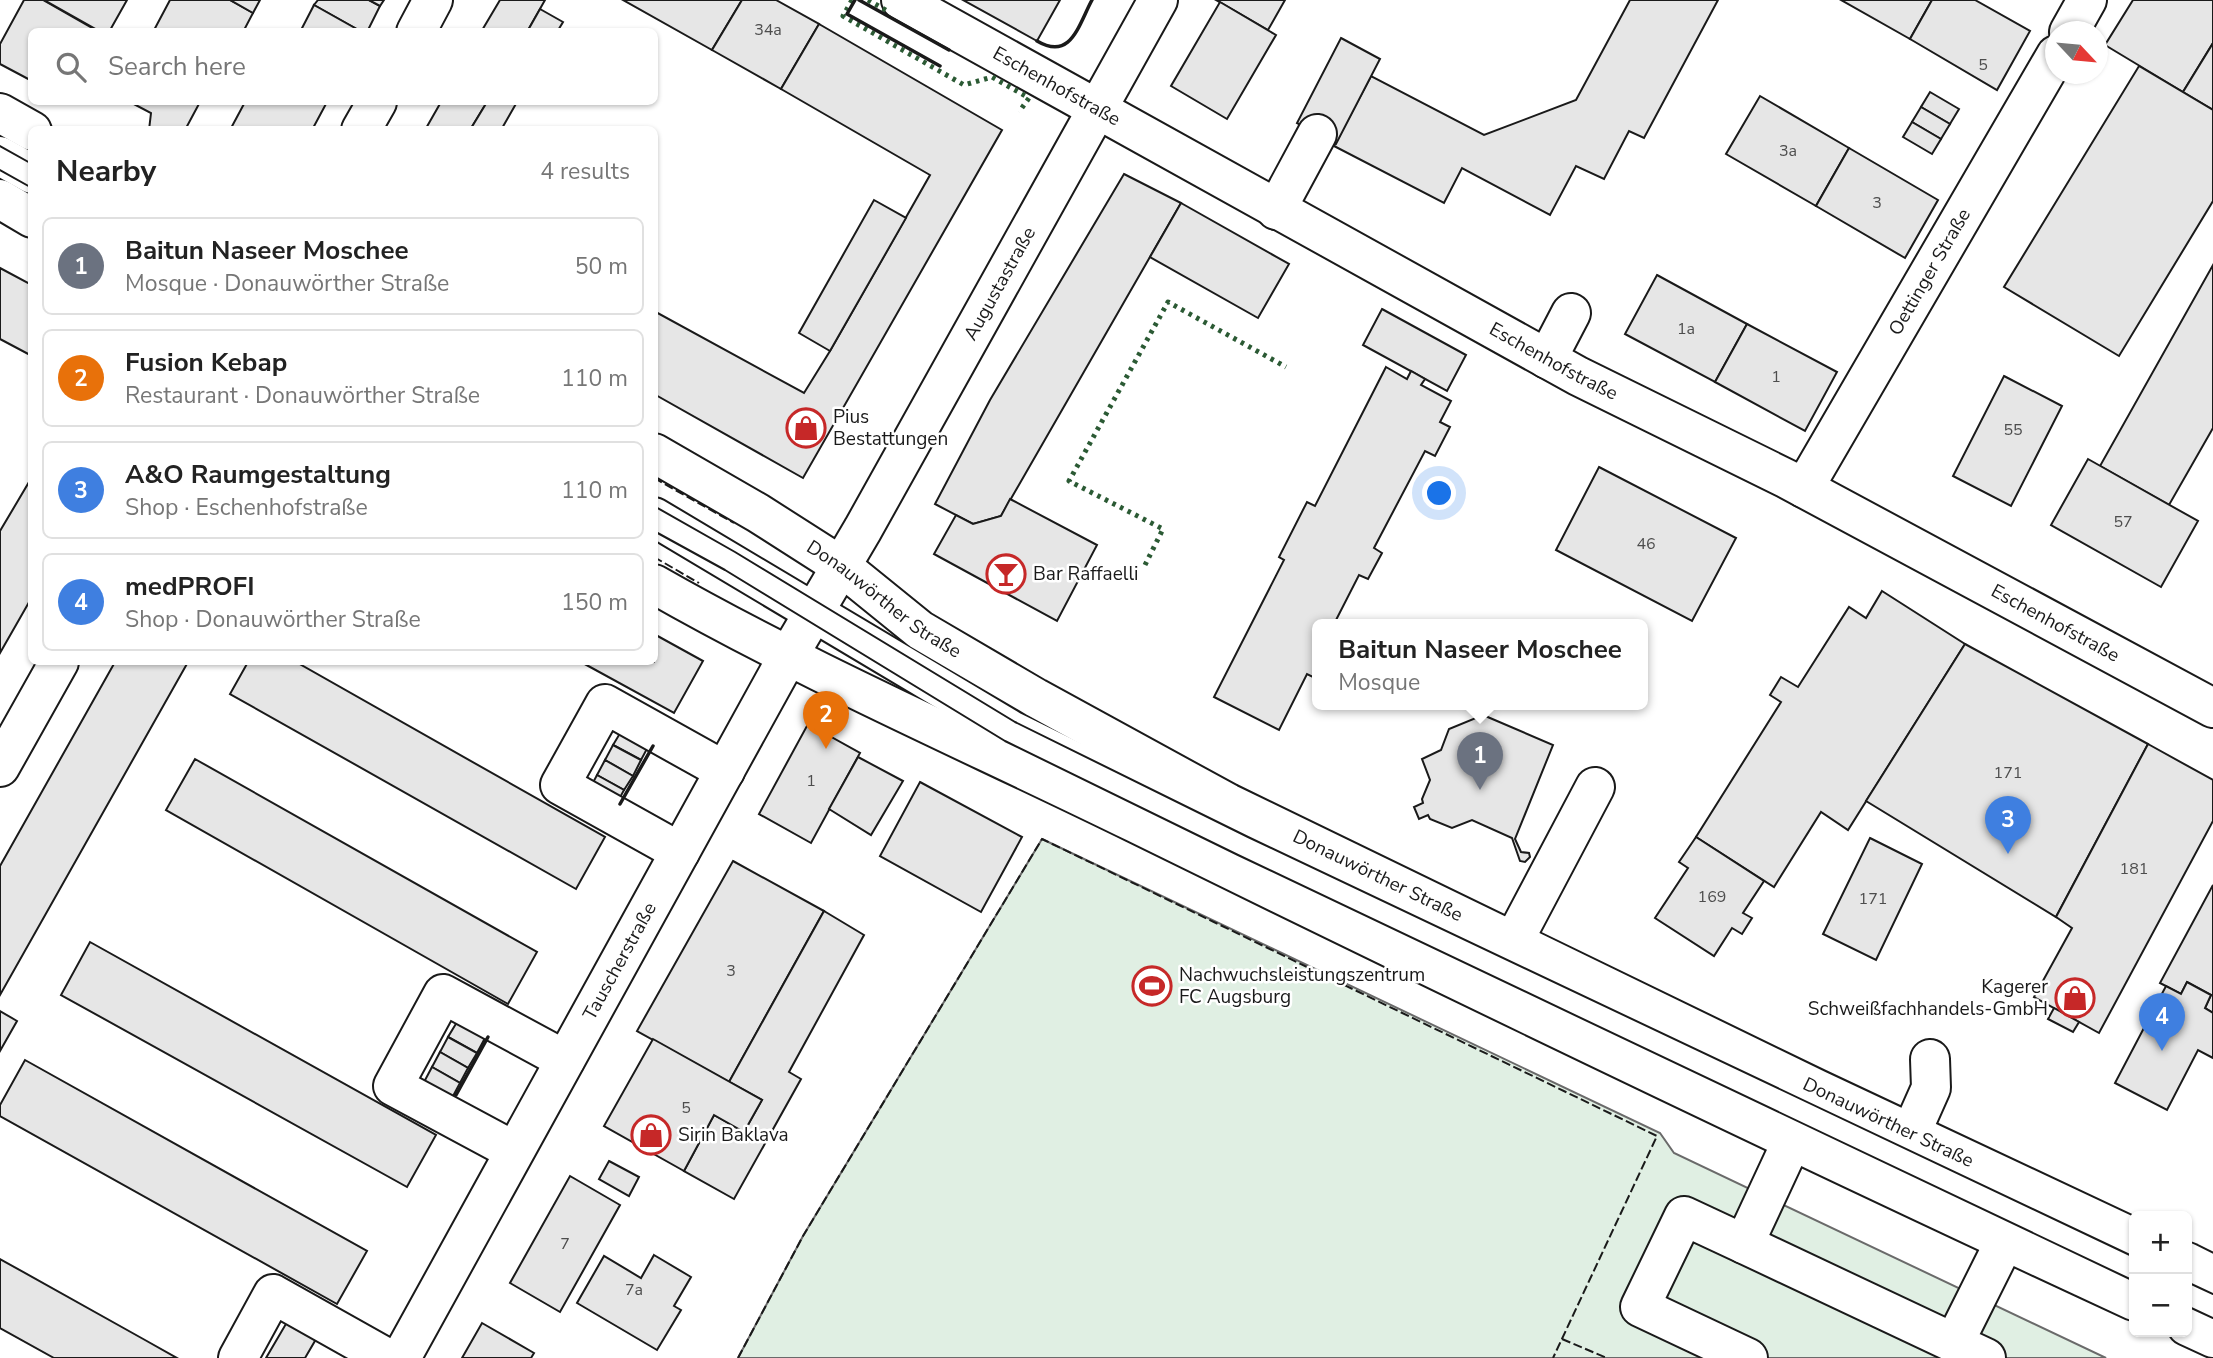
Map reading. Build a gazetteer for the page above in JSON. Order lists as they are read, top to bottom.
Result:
{
  "streets": {
    "street": [
      "Eschenhofstraße",
      "Oettinger Straße",
      "Augustastraße",
      "Donauwörther Straße",
      "Tauscherstraße"
    ]
  },
  "crossings": [
    ["Eschenhofstraße", "Oettinger Straße"],
    ["Eschenhofstraße", "Augustastraße"],
    ["Augustastraße", "Donauwörther Straße"],
    ["Augustastraße", "Tauscherstraße"],
    ["Donauwörther Straße", "Tauscherstraße"]
  ],
  "places": {
    "shop": ["Pius Bestattungen", "Kagerer Schweißfachhandels-GmbH", "Sirin Baklava"],
    "bar": ["Bar Raffaelli"],
    "sports": ["Nachwuchsleistungszentrum FC Augsburg"]
  },
  "house_numbers": [
    "34a",
    "5",
    "3a",
    "3",
    "1a",
    "1",
    "55",
    "57",
    "46",
    "171",
    "1",
    "181",
    "169",
    "171",
    "3",
    "5",
    "7",
    "7a"
  ],
  "north": "bottom right",
  "page": {
    "search": "Search here",
    "heading": ["Nearby", "4 results"],
    "list": [
      {
        "mark": "1",
        "name": "Baitun Naseer Moschee",
        "note": "Mosque · Donauwörther Straße",
        "value": "50 m"
      },
      {
        "mark": "2",
        "name": "Fusion Kebap",
        "note": "Restaurant · Donauwörther Straße",
        "value": "110 m"
      },
      {
        "mark": "3",
        "name": "A&O Raumgestaltung",
        "note": "Shop · Eschenhofstraße",
        "value": "110 m"
      },
      {
        "mark": "4",
        "name": "medPROFI",
        "note": "Shop · Donauwörther Straße",
        "value": "150 m"
      }
    ],
    "popup": ["Baitun Naseer Moschee", "Mosque"],
    "pins": [
      "2",
      "1",
      "3",
      "4"
    ],
    "map_buttons": ["+", "−"]
  }
}
